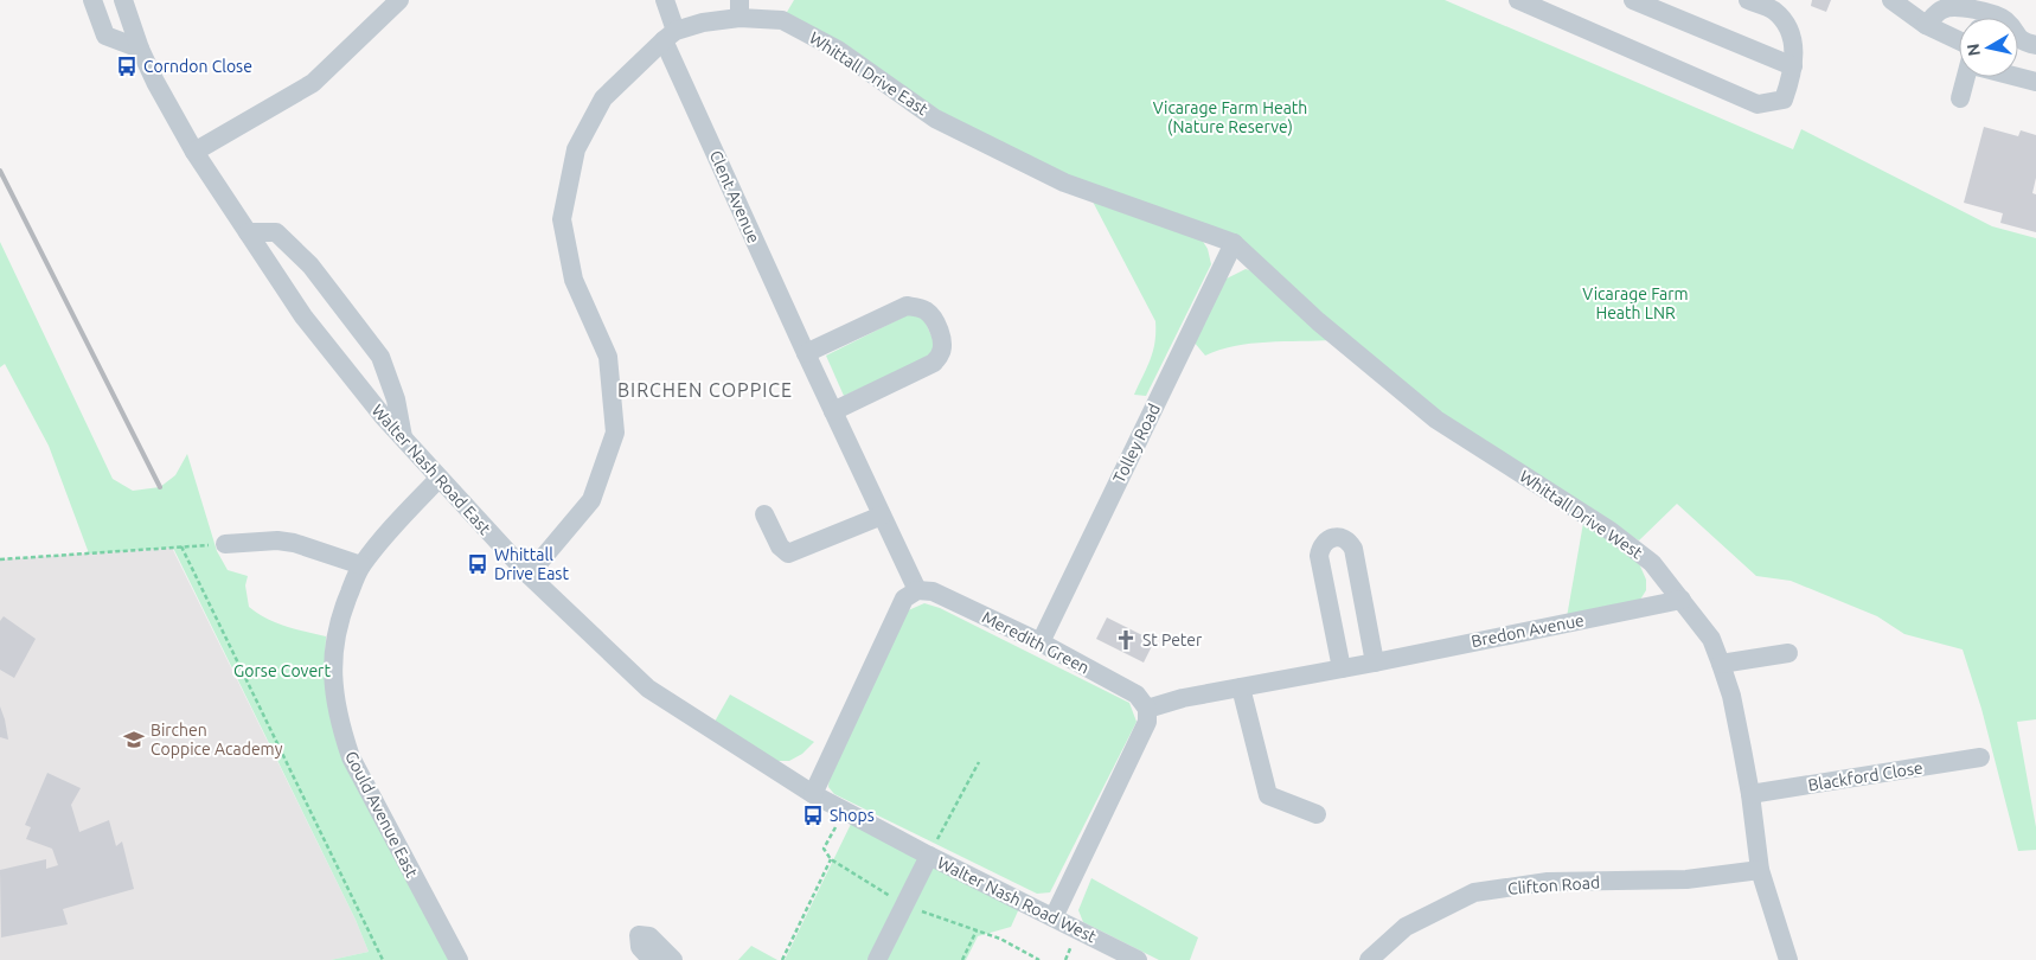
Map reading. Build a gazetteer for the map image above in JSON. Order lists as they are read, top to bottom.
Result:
{
  "streets": {
    "street": [
      "Whittall Drive East",
      "Clent Avenue",
      "Tolley Road",
      "Walter Nash Road East",
      "Whittall Drive West",
      "Bredon Avenue",
      "Meredith Green",
      "Blackford Close",
      "Gould Avenue East",
      "Clifton Road",
      "Walter Nash Road West"
    ]
  },
  "crossings": [
    ["Whittall Drive East", "Clent Avenue"],
    ["Whittall Drive East", "Tolley Road"],
    ["Whittall Drive East", "Walter Nash Road East"],
    ["Whittall Drive East", "Whittall Drive West"],
    ["Clent Avenue", "Meredith Green"],
    ["Tolley Road", "Whittall Drive West"],
    ["Tolley Road", "Meredith Green"],
    ["Walter Nash Road East", "Gould Avenue East"],
    ["Walter Nash Road East", "Walter Nash Road West"],
    ["Whittall Drive West", "Bredon Avenue"],
    ["Whittall Drive West", "Blackford Close"],
    ["Whittall Drive West", "Clifton Road"],
    ["Bredon Avenue", "Meredith Green"]
  ],
  "districts": ["BIRCHEN COPPICE"],
  "parks": ["Vicarage Farm Heath (Nature Reserve)", "Vicarage Farm Heath LNR", "Gorse Covert"],
  "places": {
    "bus stop": ["Corndon Close", "Whittall Drive East", "Shops"],
    "church": ["St Peter"],
    "school or university": ["Birchen Coppice Academy"]
  },
  "north": "left"
}
